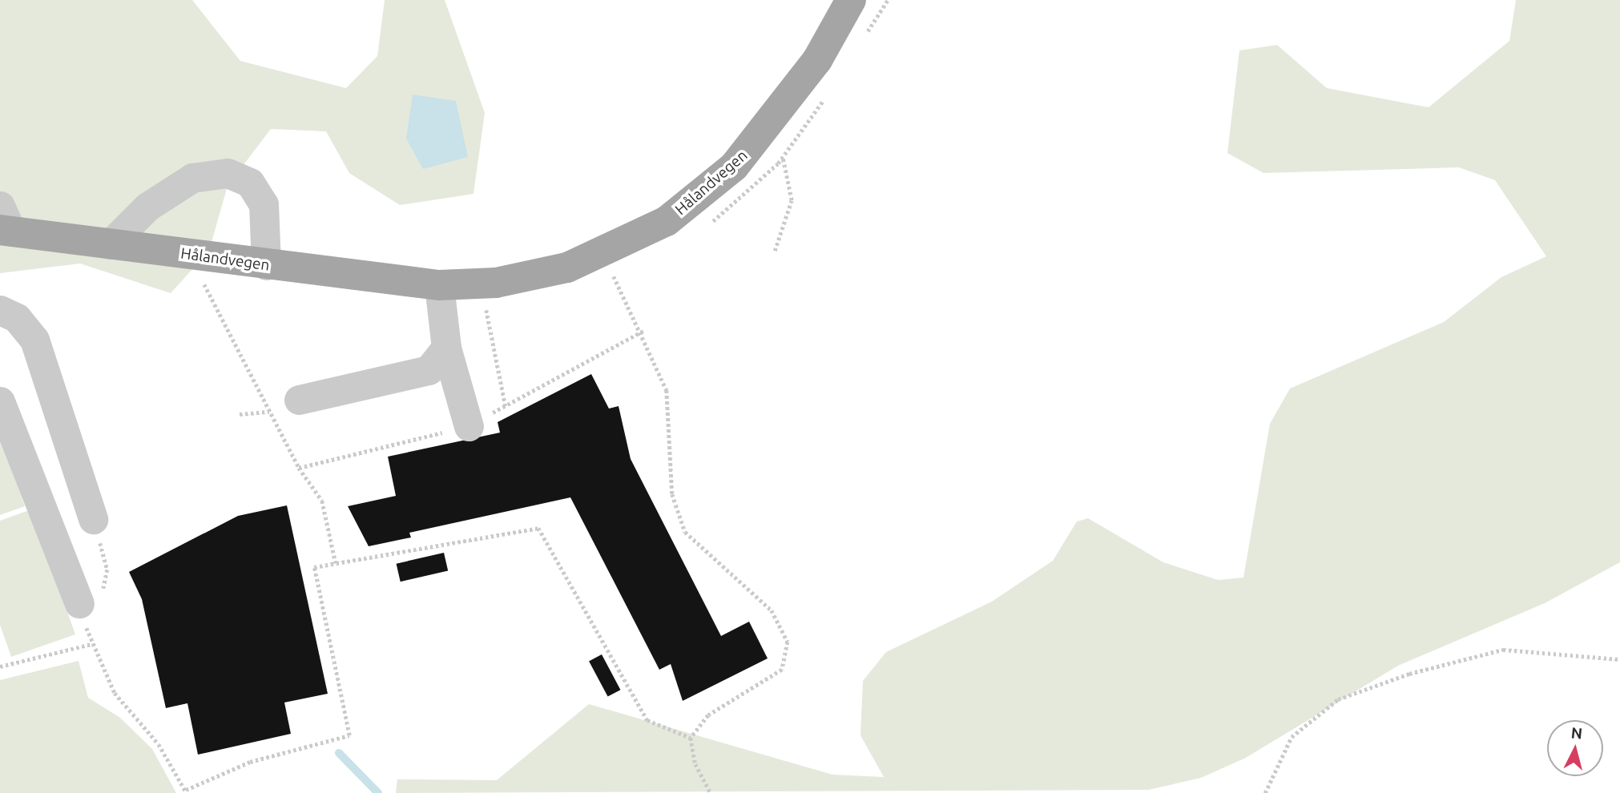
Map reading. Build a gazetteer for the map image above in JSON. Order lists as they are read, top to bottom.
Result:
{
  "streets": {
    "main road": ["Hålandvegen"]
  },
  "north": "top"
}
